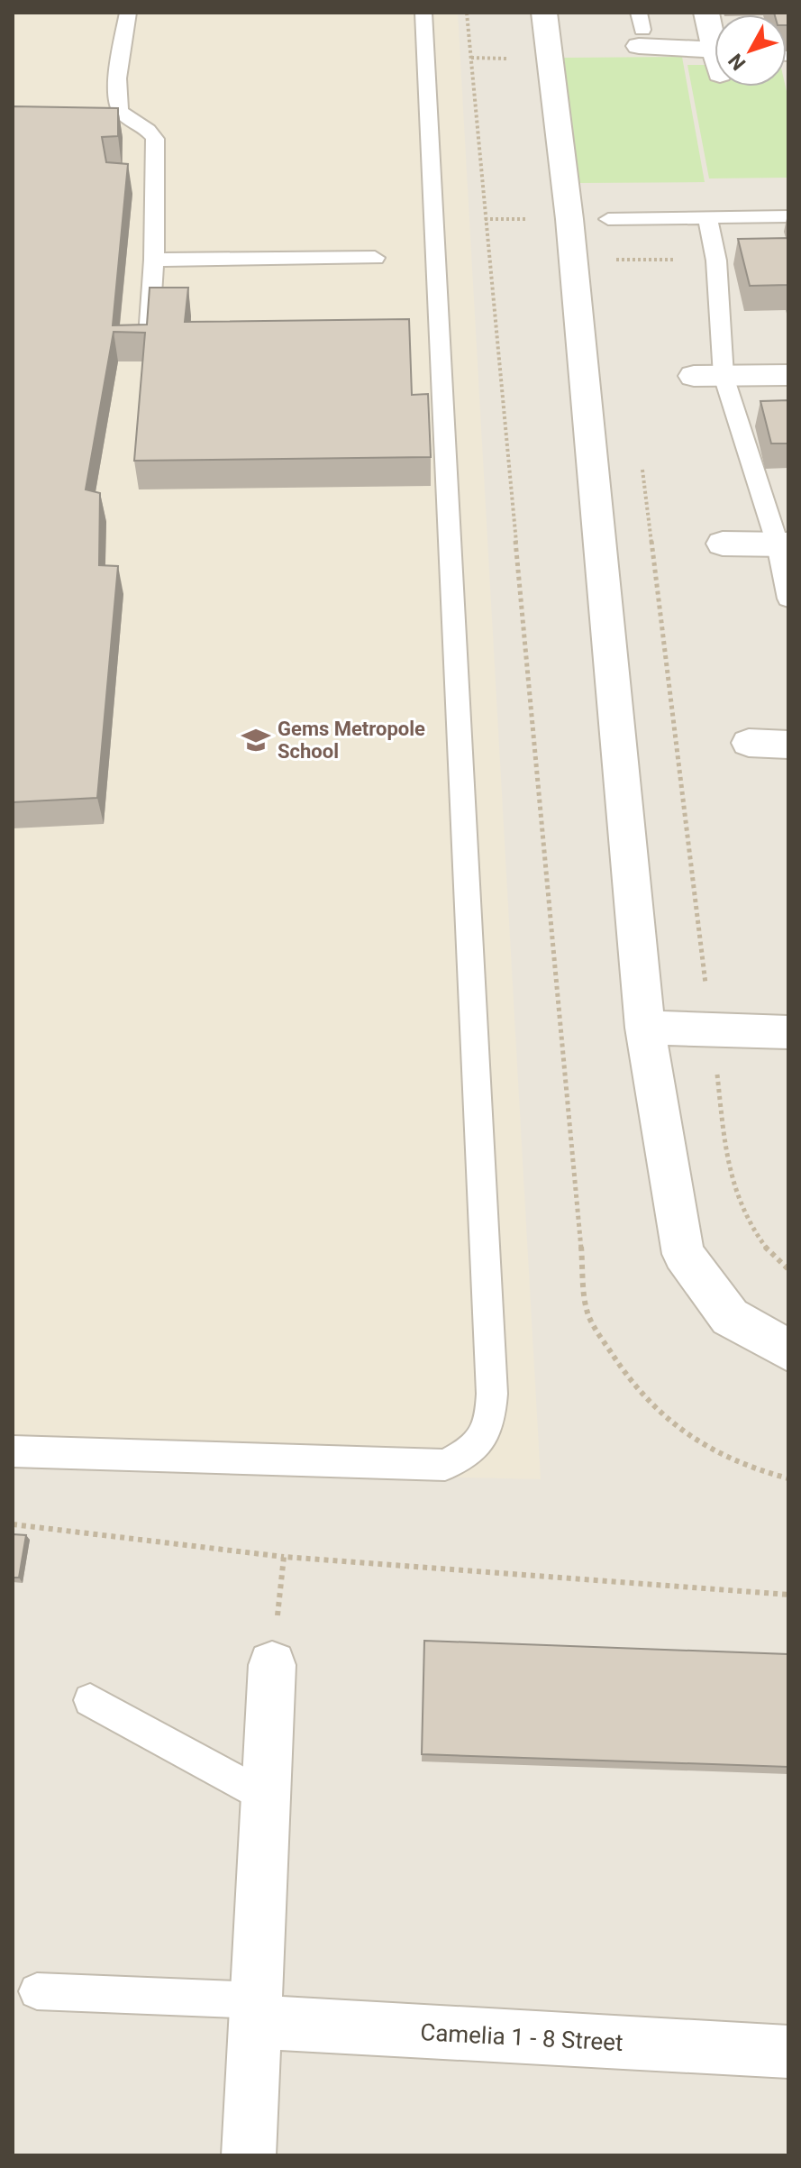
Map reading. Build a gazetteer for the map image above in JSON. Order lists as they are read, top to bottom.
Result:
{
  "streets": {
    "street": ["Camelia 1 - 8 Street"]
  },
  "places": {
    "school or university": ["Gems Metropole School"]
  },
  "north": "bottom left"
}
